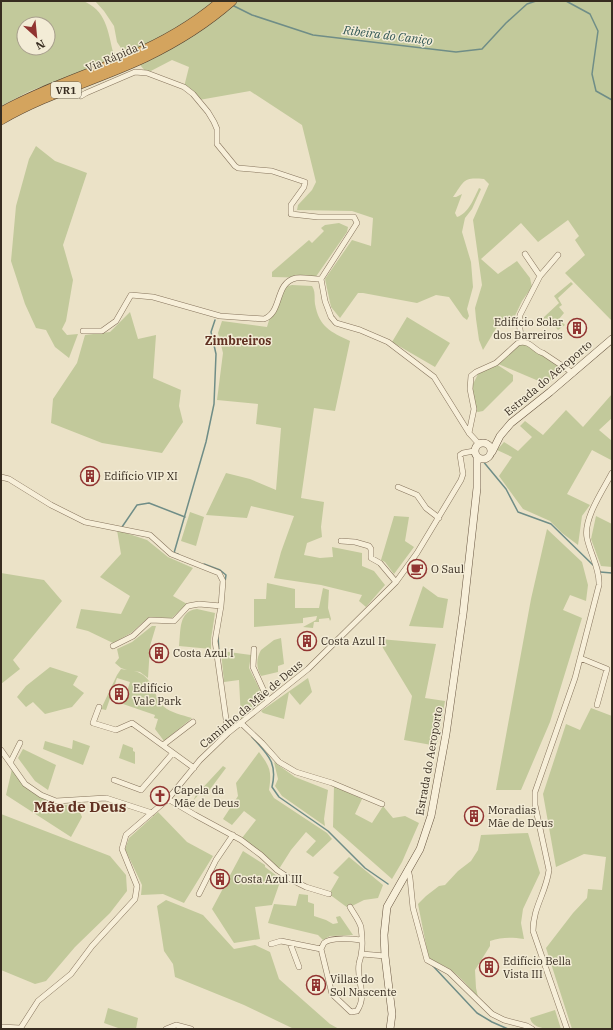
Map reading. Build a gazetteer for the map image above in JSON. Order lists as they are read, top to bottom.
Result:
{
  "streets": {
    "highway": ["Via Rápida 1", "VR1"],
    "main road": ["Estrada do Aeroporto"],
    "street": ["Caminho da Mãe de Deus"]
  },
  "crossings": [
    ["Estrada do Aeroporto", "Caminho da Mãe de Deus"]
  ],
  "districts": ["Zimbreiros", "Mãe de Deus"],
  "water": ["Ribeira do Caniço"],
  "places": {
    "building": [
      "Edifício Solar dos Barreiros",
      "Edifício VIP XI",
      "Costa Azul II",
      "Costa Azul I",
      "Edifício Vale Park",
      "Moradias Mãe de Deus",
      "Costa Azul III",
      "Edifício Bella Vista III",
      "Villas do Sol Nascente"
    ],
    "cafe": ["O Saul"],
    "church": ["Capela da Mãe de Deus"]
  },
  "north": "bottom right"
}
